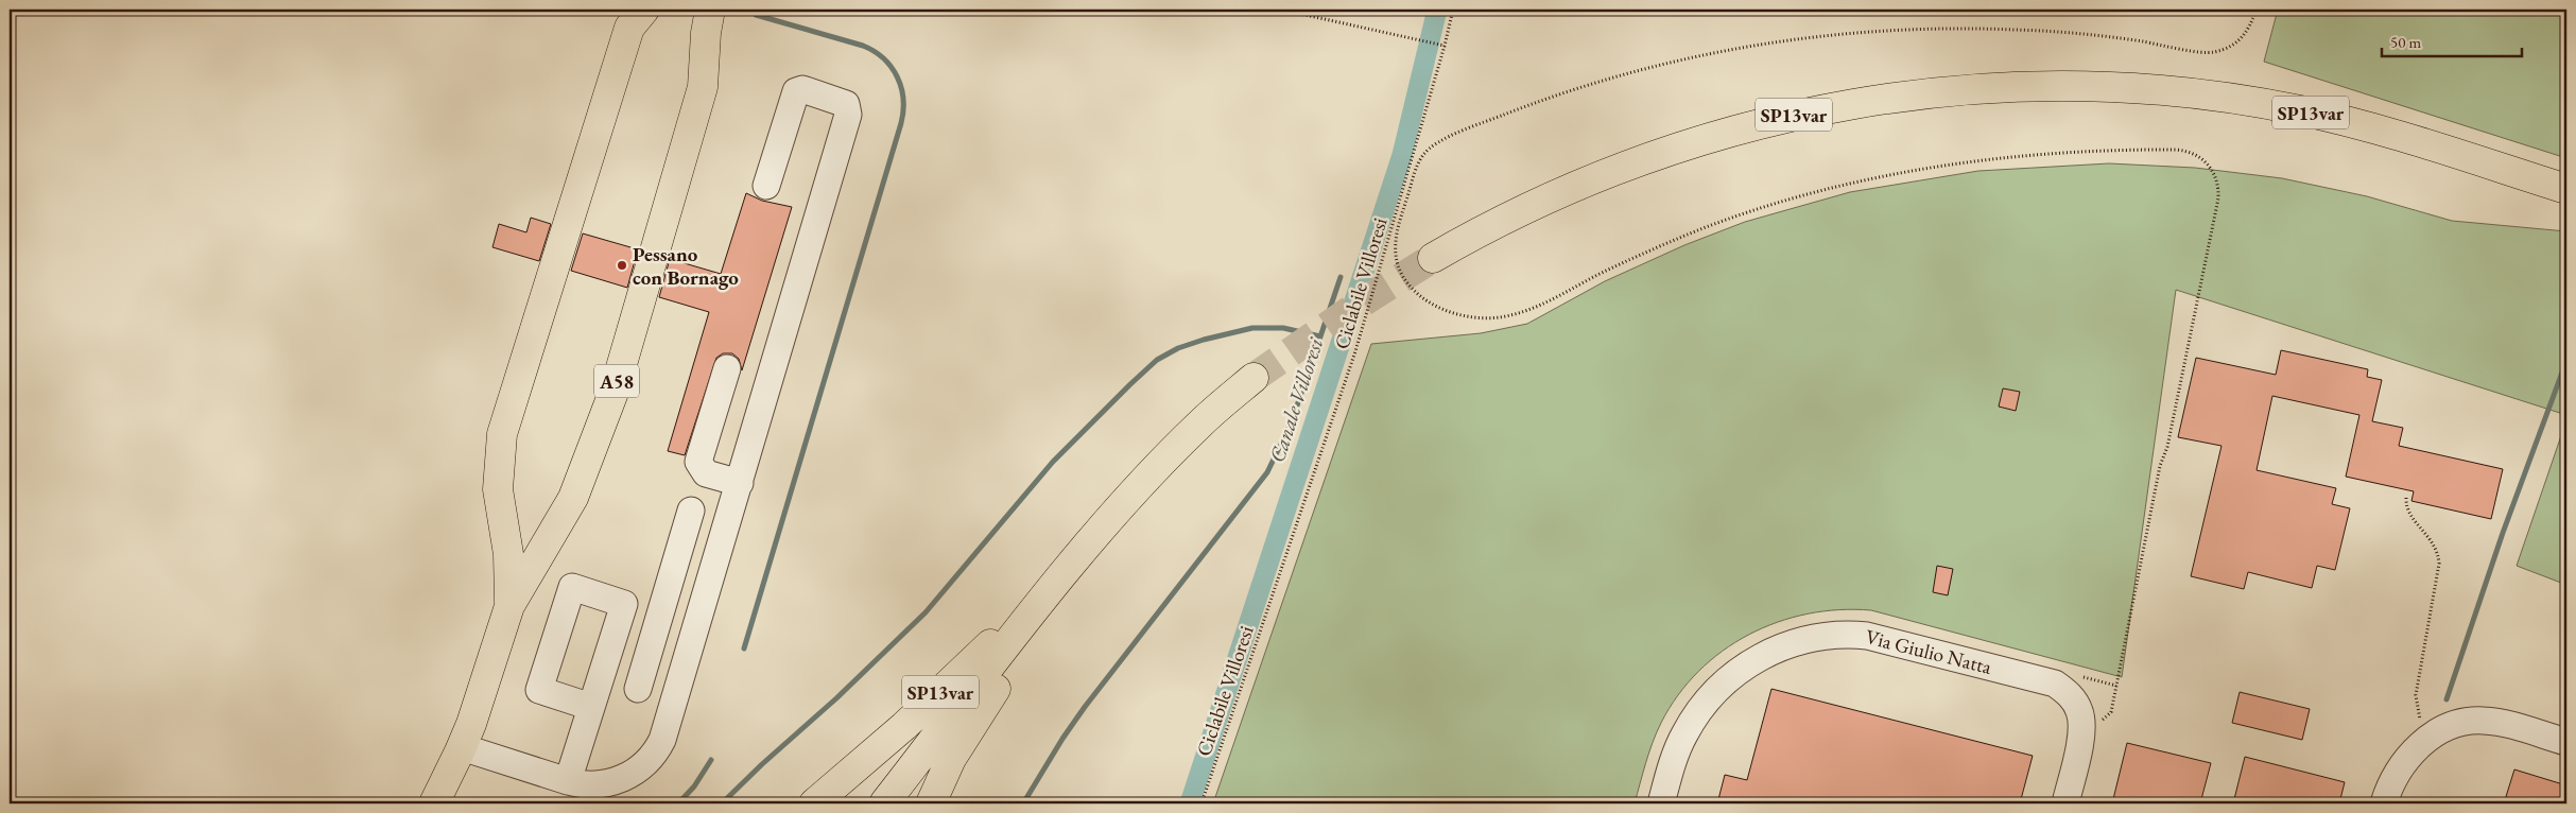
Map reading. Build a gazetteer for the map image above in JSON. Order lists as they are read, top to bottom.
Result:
{
  "streets": {
    "main road": ["SP13var", "A58"],
    "street": ["Via Giulio Natta"],
    "path": ["Ciclabile Villoresi"]
  },
  "water": ["Canale Villoresi"],
  "places": ["Pessano con Bornago"],
  "scale_bar": "50 m"
}
